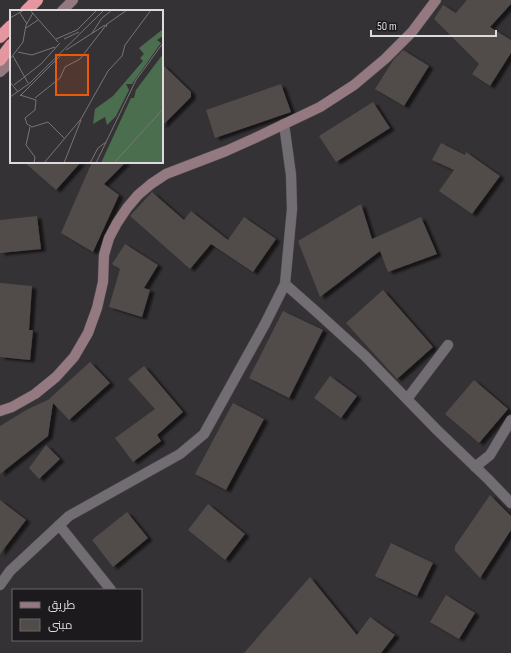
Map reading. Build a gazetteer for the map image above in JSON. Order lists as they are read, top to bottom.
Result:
{
  "legend": ["طريق", "مبنى"],
  "scale_bar": "50 m"
}
